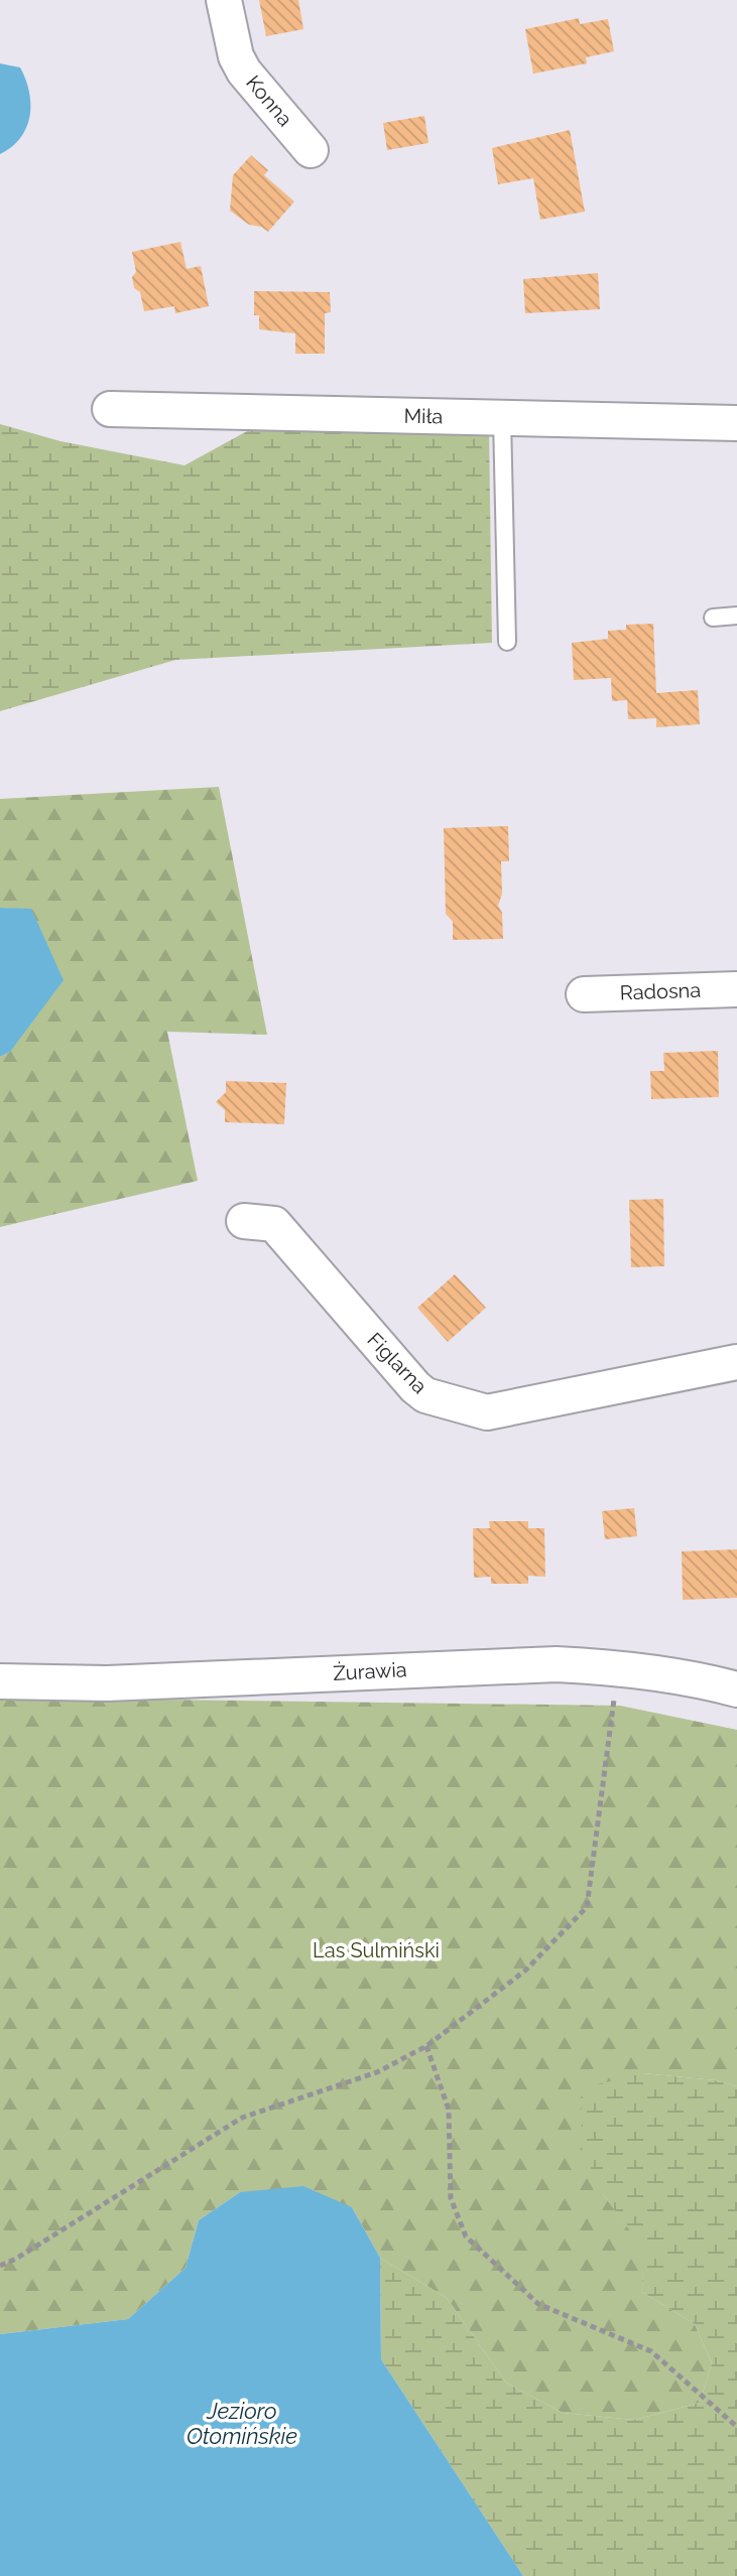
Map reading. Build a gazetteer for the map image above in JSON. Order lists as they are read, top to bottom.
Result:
{
  "streets": {
    "street": [
      "Konna",
      "Miła",
      "Radosna",
      "Figlarna",
      "Żurawia"
    ]
  },
  "water": ["Jezioro Otomińskie"],
  "parks": ["Las Sulmiński"]
}
